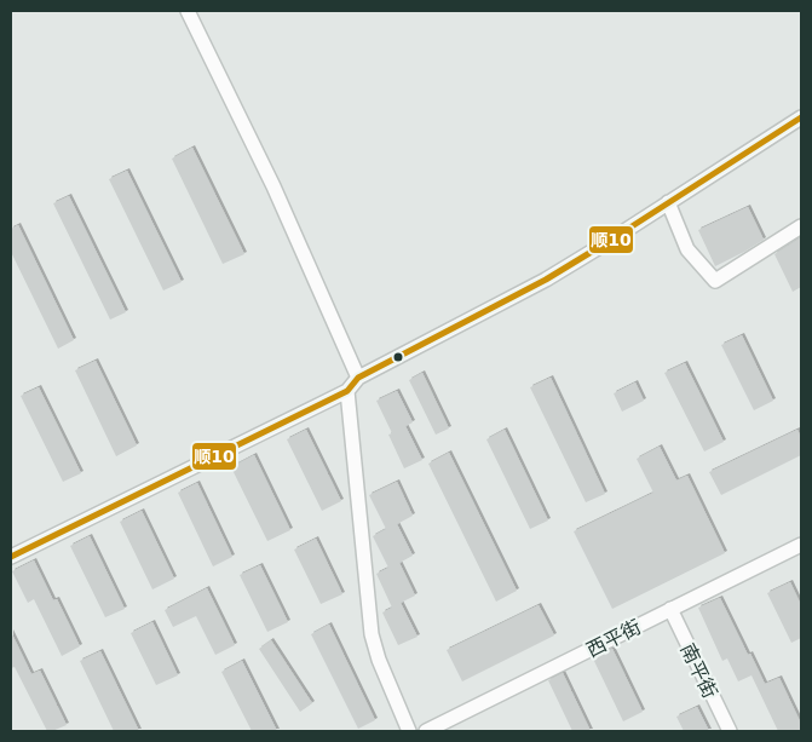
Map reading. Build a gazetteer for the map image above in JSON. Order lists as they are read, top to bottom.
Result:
{
  "streets": {
    "street": ["西平街", "南平街"]
  },
  "crossings": [
    ["西平街", "南平街"]
  ],
  "lines": ["transit line 顺10"]
}
